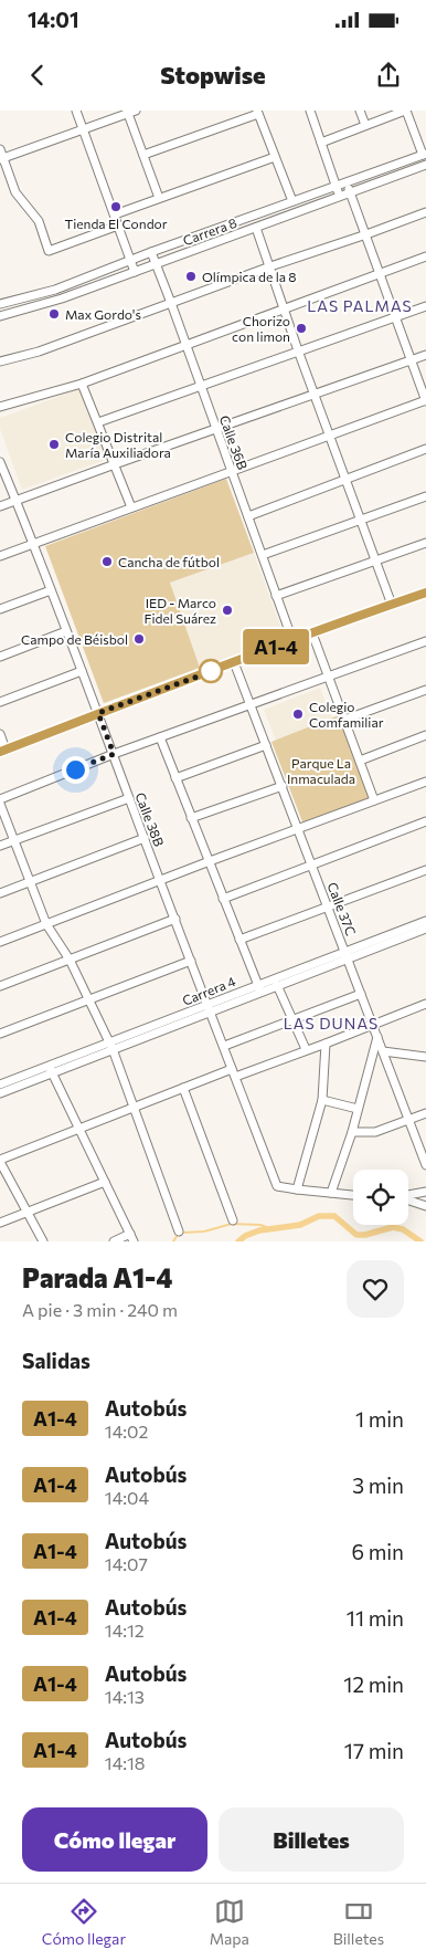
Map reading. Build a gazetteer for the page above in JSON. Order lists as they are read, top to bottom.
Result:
{
  "streets": {
    "street": [
      "Carrera 8",
      "Calle 36B",
      "Calle 38B",
      "Calle 37C",
      "Carrera 4"
    ]
  },
  "crossings": [
    ["Carrera 8", "Calle 36B"],
    ["Calle 38B", "Carrera 4"],
    ["Calle 37C", "Carrera 4"]
  ],
  "districts": ["LAS PALMAS", "LAS DUNAS"],
  "parks": ["Parque La Inmaculada"],
  "places": [
    "Tienda El Condor",
    "Olímpica de la 8",
    "Max Gordo's",
    "Chorizo con limon",
    "Colegio Distrital María Auxiliadora",
    "Cancha de fútbol",
    "IED - Marco Fidel Suárez",
    "Campo de Béisbol",
    "Colegio Comfamiliar"
  ],
  "lines": ["bus line A1-4"],
  "page": {
    "status": "14:01",
    "header": "Stopwise",
    "on_map": "A1-4",
    "heading": [
      ["Parada A1-4", "A pie · 3 min · 240 m"],
      "Salidas"
    ],
    "list": [
      {
        "mark": "A1-4",
        "name": "Autobús",
        "note": "14:02",
        "value": "1 min"
      },
      {
        "mark": "A1-4",
        "name": "Autobús",
        "note": "14:04",
        "value": "3 min"
      },
      {
        "mark": "A1-4",
        "name": "Autobús",
        "note": "14:07",
        "value": "6 min"
      },
      {
        "mark": "A1-4",
        "name": "Autobús",
        "note": "14:12",
        "value": "11 min"
      },
      {
        "mark": "A1-4",
        "name": "Autobús",
        "note": "14:13",
        "value": "12 min"
      },
      {
        "mark": "A1-4",
        "name": "Autobús",
        "note": "14:18",
        "value": "17 min"
      }
    ],
    "buttons": ["Cómo llegar", "Billetes"],
    "tabs": ["Cómo llegar", "Mapa", "Billetes"]
  }
}
